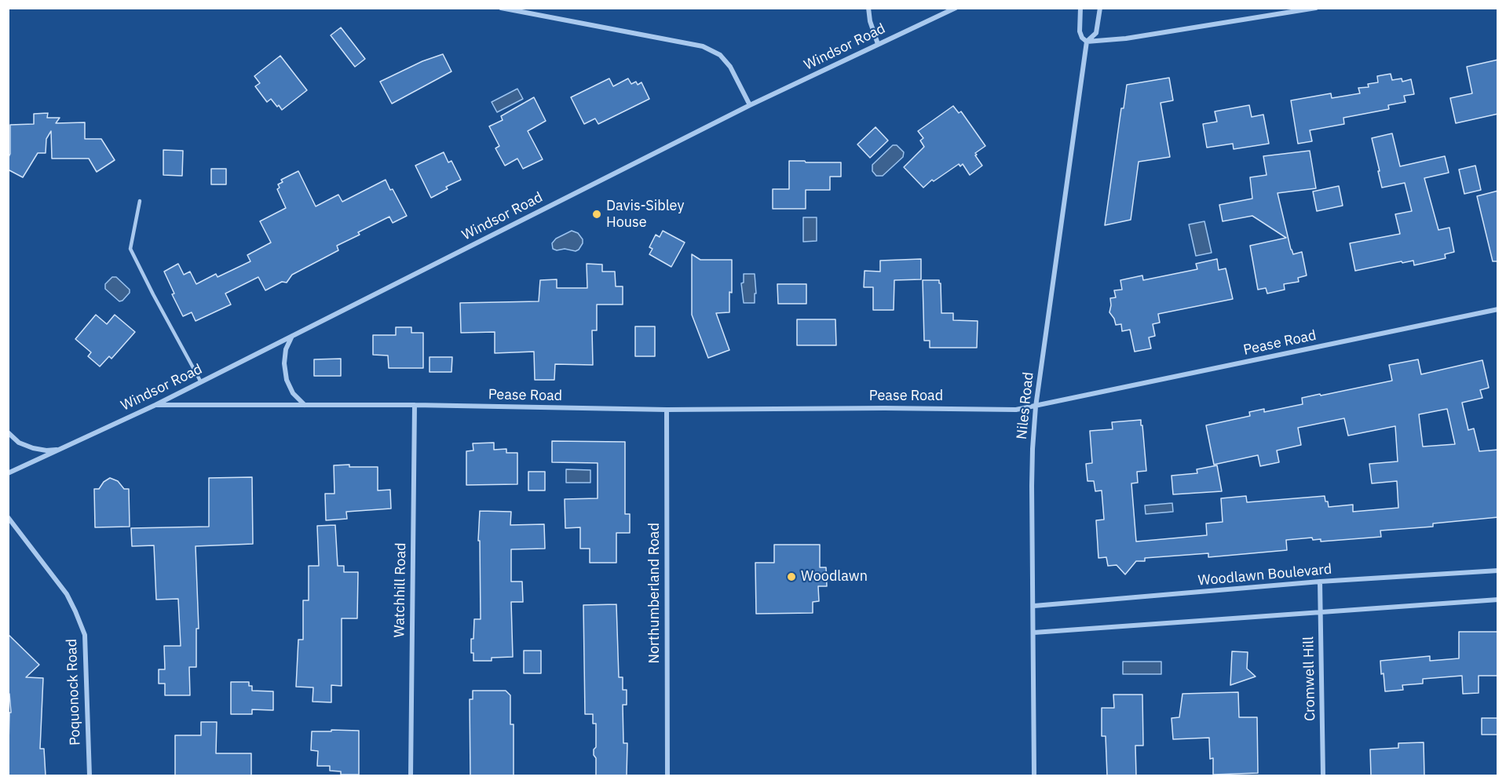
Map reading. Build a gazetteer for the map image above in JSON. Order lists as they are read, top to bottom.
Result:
{
  "streets": {
    "street": [
      "Windsor Road",
      "Pease Road",
      "Niles Road",
      "Woodlawn Boulevard",
      "Watchhill Road",
      "Northumberland Road",
      "Cromwell Hill",
      "Poquonock Road"
    ]
  },
  "crossings": [
    ["Windsor Road", "Pease Road"],
    ["Pease Road", "Niles Road"],
    ["Pease Road", "Watchhill Road"],
    ["Pease Road", "Northumberland Road"],
    ["Niles Road", "Woodlawn Boulevard"],
    ["Woodlawn Boulevard", "Cromwell Hill"]
  ],
  "places": ["Davis-Sibley House", "Woodlawn"]
}
